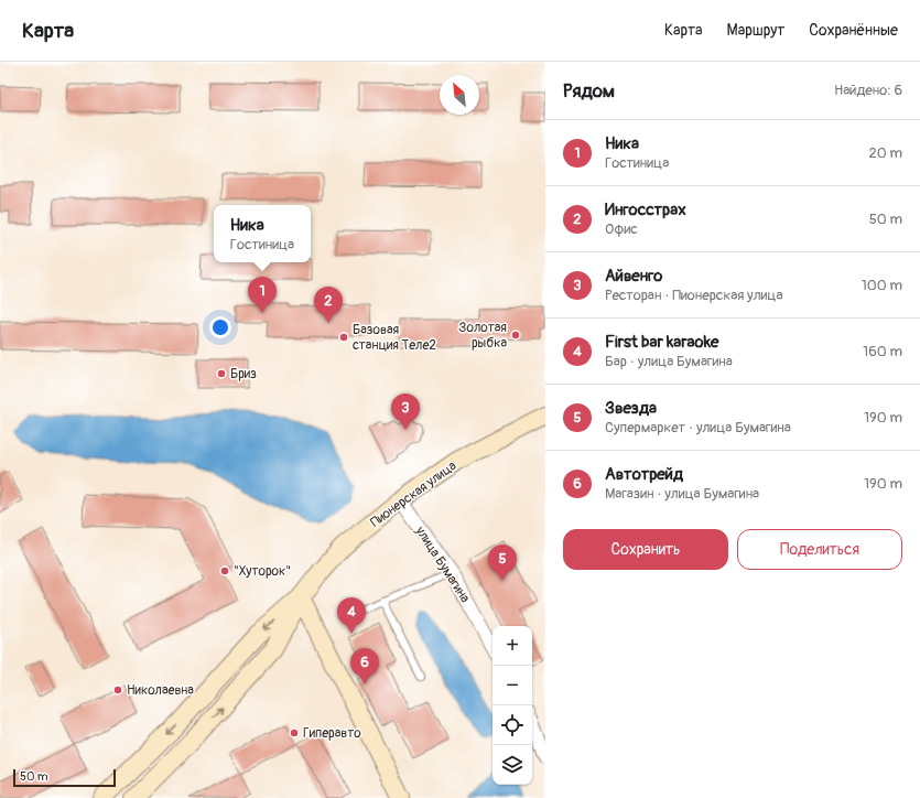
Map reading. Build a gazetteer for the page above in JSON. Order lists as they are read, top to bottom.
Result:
{
  "streets": {
    "main road": ["Пионерская улица"],
    "street": ["улица Бумагина"]
  },
  "crossings": [
    ["Пионерская улица", "улица Бумагина"]
  ],
  "places": [
    "Золотая рыбка",
    "Базовая станция Теле2",
    "Бриз",
    "\"Хуторок\"",
    "Николаевна",
    "Гиперавто"
  ],
  "scale_bar": "50 m",
  "north": "top left",
  "page": {
    "header": "Карта",
    "nav": ["Карта", "Маршрут", "Сохранённые"],
    "heading": ["Рядом", "Найдено: 6"],
    "list": [
      {
        "mark": "1",
        "name": "Ника",
        "note": "Гостиница",
        "value": "20 m"
      },
      {
        "mark": "2",
        "name": "Ингосстрах",
        "note": "Офис",
        "value": "50 m"
      },
      {
        "mark": "3",
        "name": "Айвенго",
        "note": "Ресторан · Пионерская улица",
        "value": "100 m"
      },
      {
        "mark": "4",
        "name": "First bar karaoke",
        "note": "Бар · улица Бумагина",
        "value": "160 m"
      },
      {
        "mark": "5",
        "name": "Звезда",
        "note": "Супермаркет · улица Бумагина",
        "value": "190 m"
      },
      {
        "mark": "6",
        "name": "Автотрейд",
        "note": "Магазин · улица Бумагина",
        "value": "190 m"
      }
    ],
    "popup": ["Ника", "Гостиница"],
    "pins": [
      "1",
      "2",
      "3",
      "5",
      "4",
      "6"
    ],
    "buttons": ["Сохранить", "Поделиться"],
    "map_buttons": ["+", "−"],
    "scale": "50 m"
  }
}
